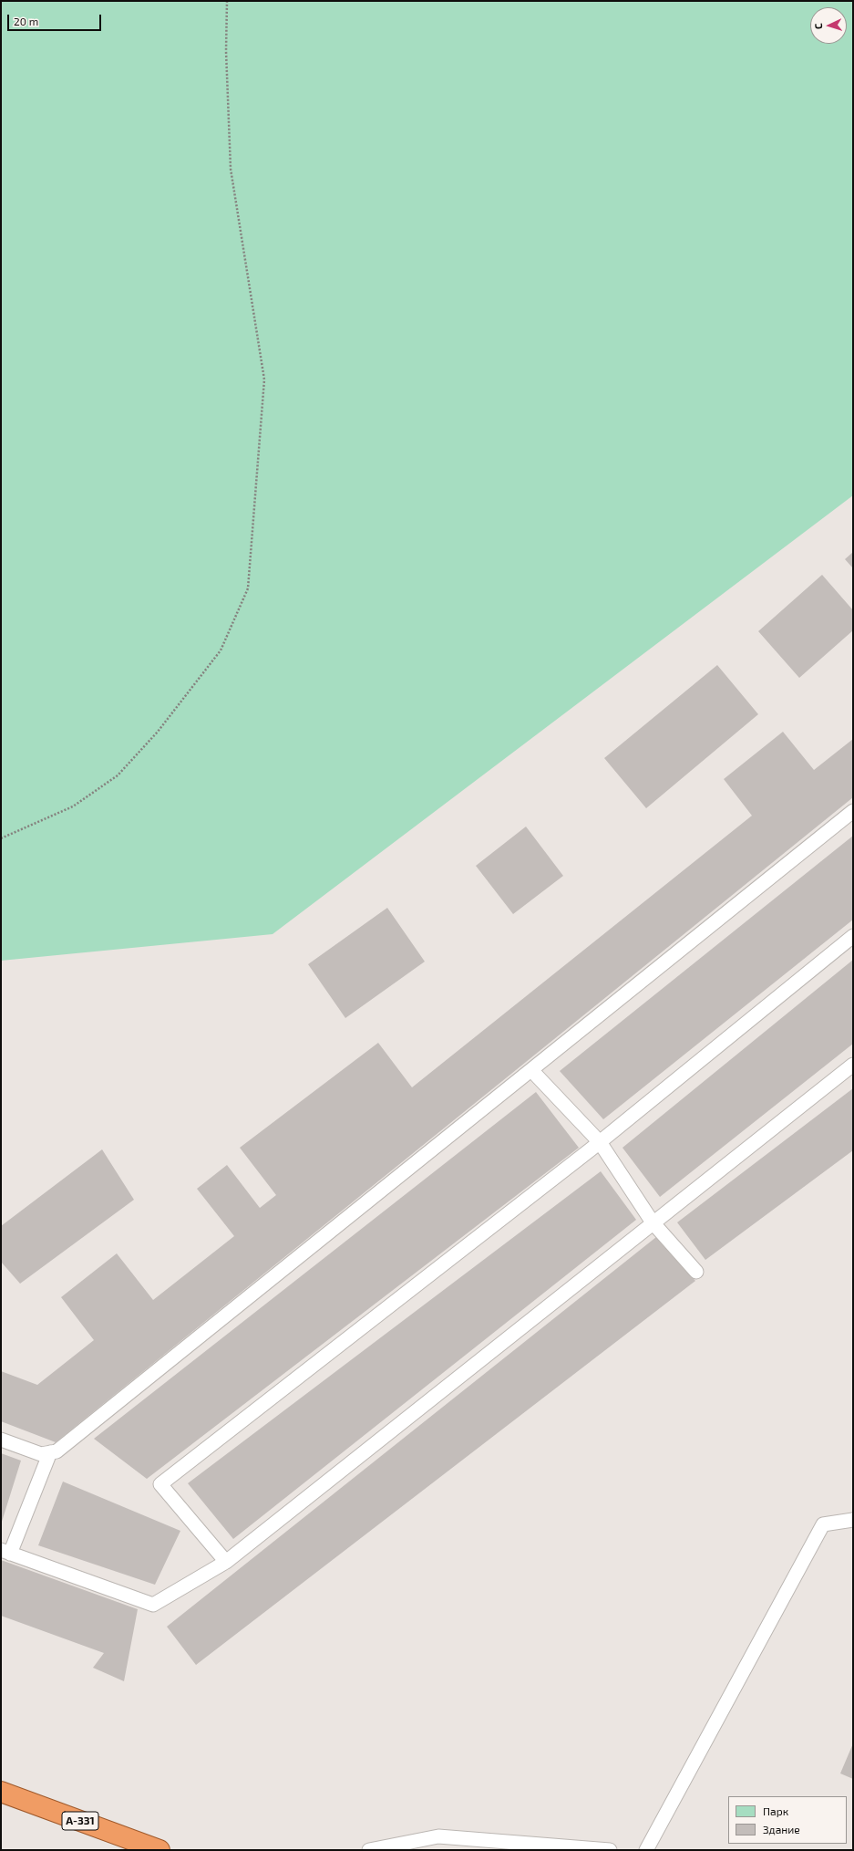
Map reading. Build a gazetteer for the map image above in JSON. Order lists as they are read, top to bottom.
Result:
{
  "streets": {
    "highway": ["А-331"]
  },
  "legend": ["Парк", "Здание"],
  "scale_bar": "20 m",
  "north": "left"
}
